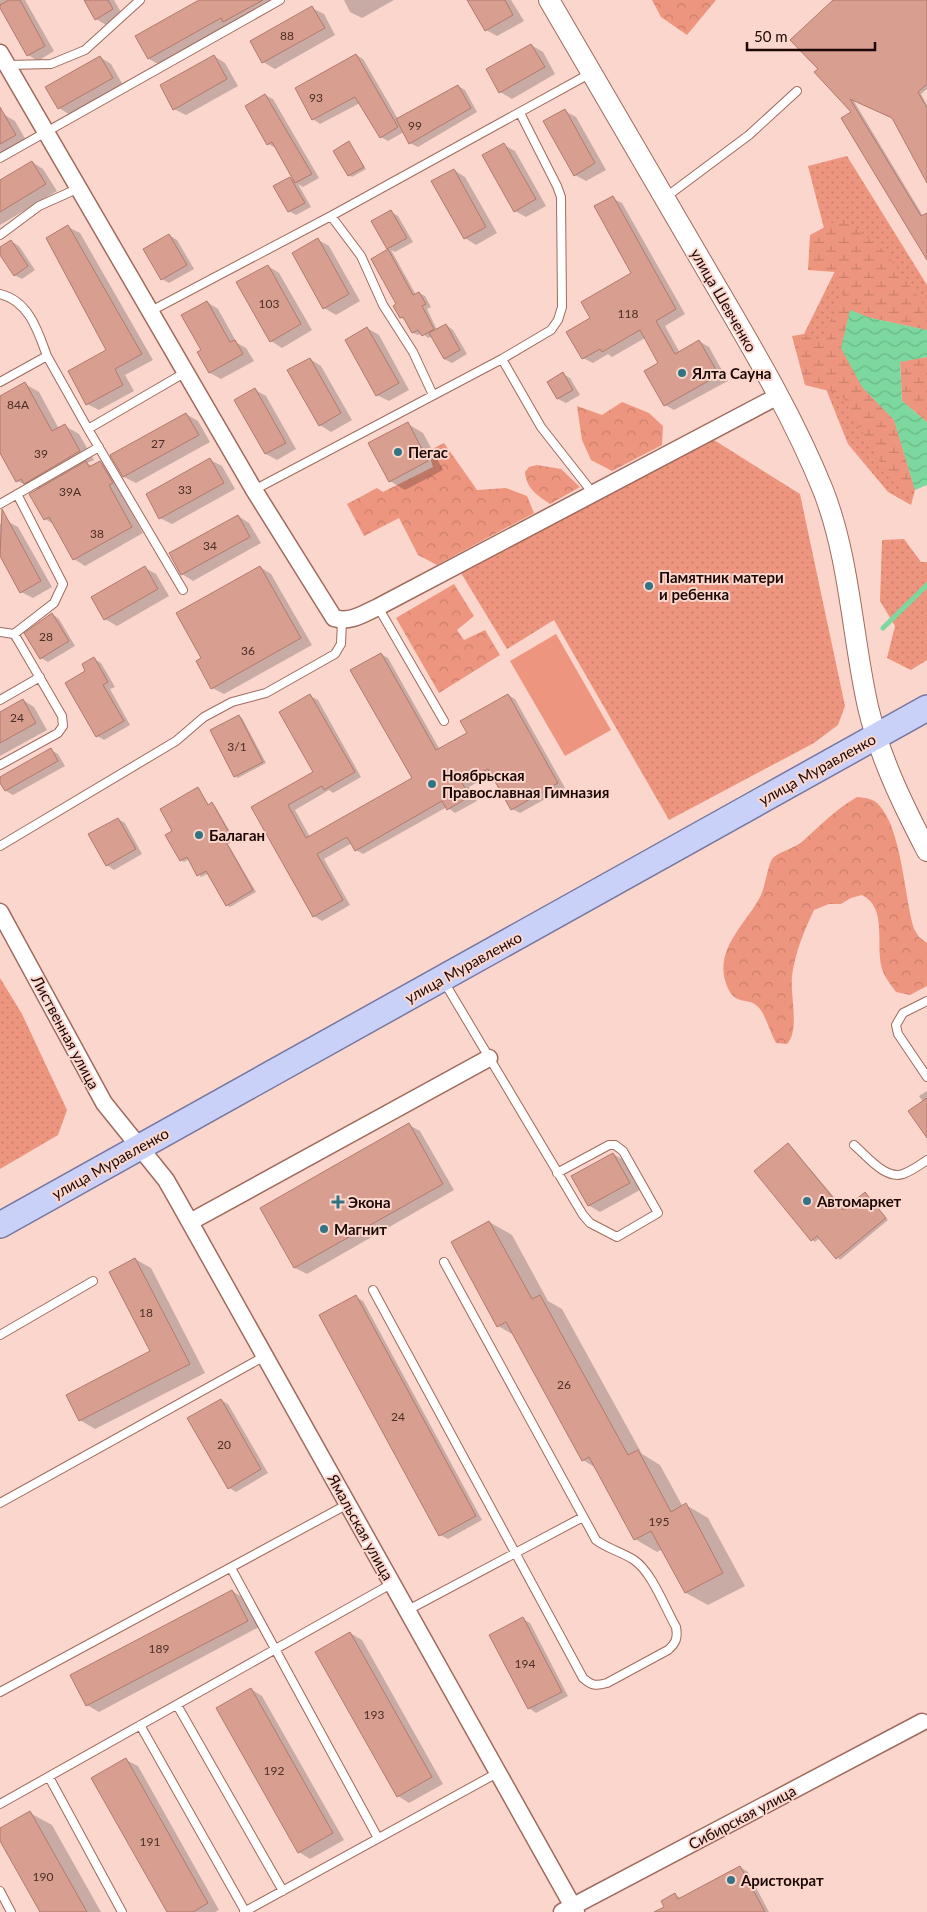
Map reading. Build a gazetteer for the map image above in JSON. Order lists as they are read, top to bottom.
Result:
{
  "streets": {
    "main road": ["улица Муравленко"],
    "street": [
      "улица Шевченко",
      "Лиственная улица",
      "Ямальская улица",
      "Сибирская улица"
    ]
  },
  "crossings": [
    ["улица Шевченко", "улица Муравленко"],
    ["улица Муравленко", "Лиственная улица"],
    ["улица Муравленко", "Ямальская улица"],
    ["Лиственная улица", "Ямальская улица"],
    ["Ямальская улица", "Сибирская улица"]
  ],
  "places": {
    "other": [
      "Ялта Сауна",
      "Пегас",
      "Памятник матери и ребенка",
      "Ноябрьская Православная Гимназия",
      "Балаган",
      "Автомаркет",
      "Магнит",
      "Аристократ"
    ],
    "health": ["Экона"]
  },
  "house_numbers": [
    "88",
    "93",
    "99",
    "103",
    "118",
    "84А",
    "27",
    "39",
    "33",
    "39А",
    "38",
    "34",
    "28",
    "36",
    "24",
    "3/1",
    "18",
    "26",
    "24",
    "20",
    "195",
    "189",
    "194",
    "193",
    "192",
    "191",
    "190"
  ],
  "scale_bar": "50 m"
}
